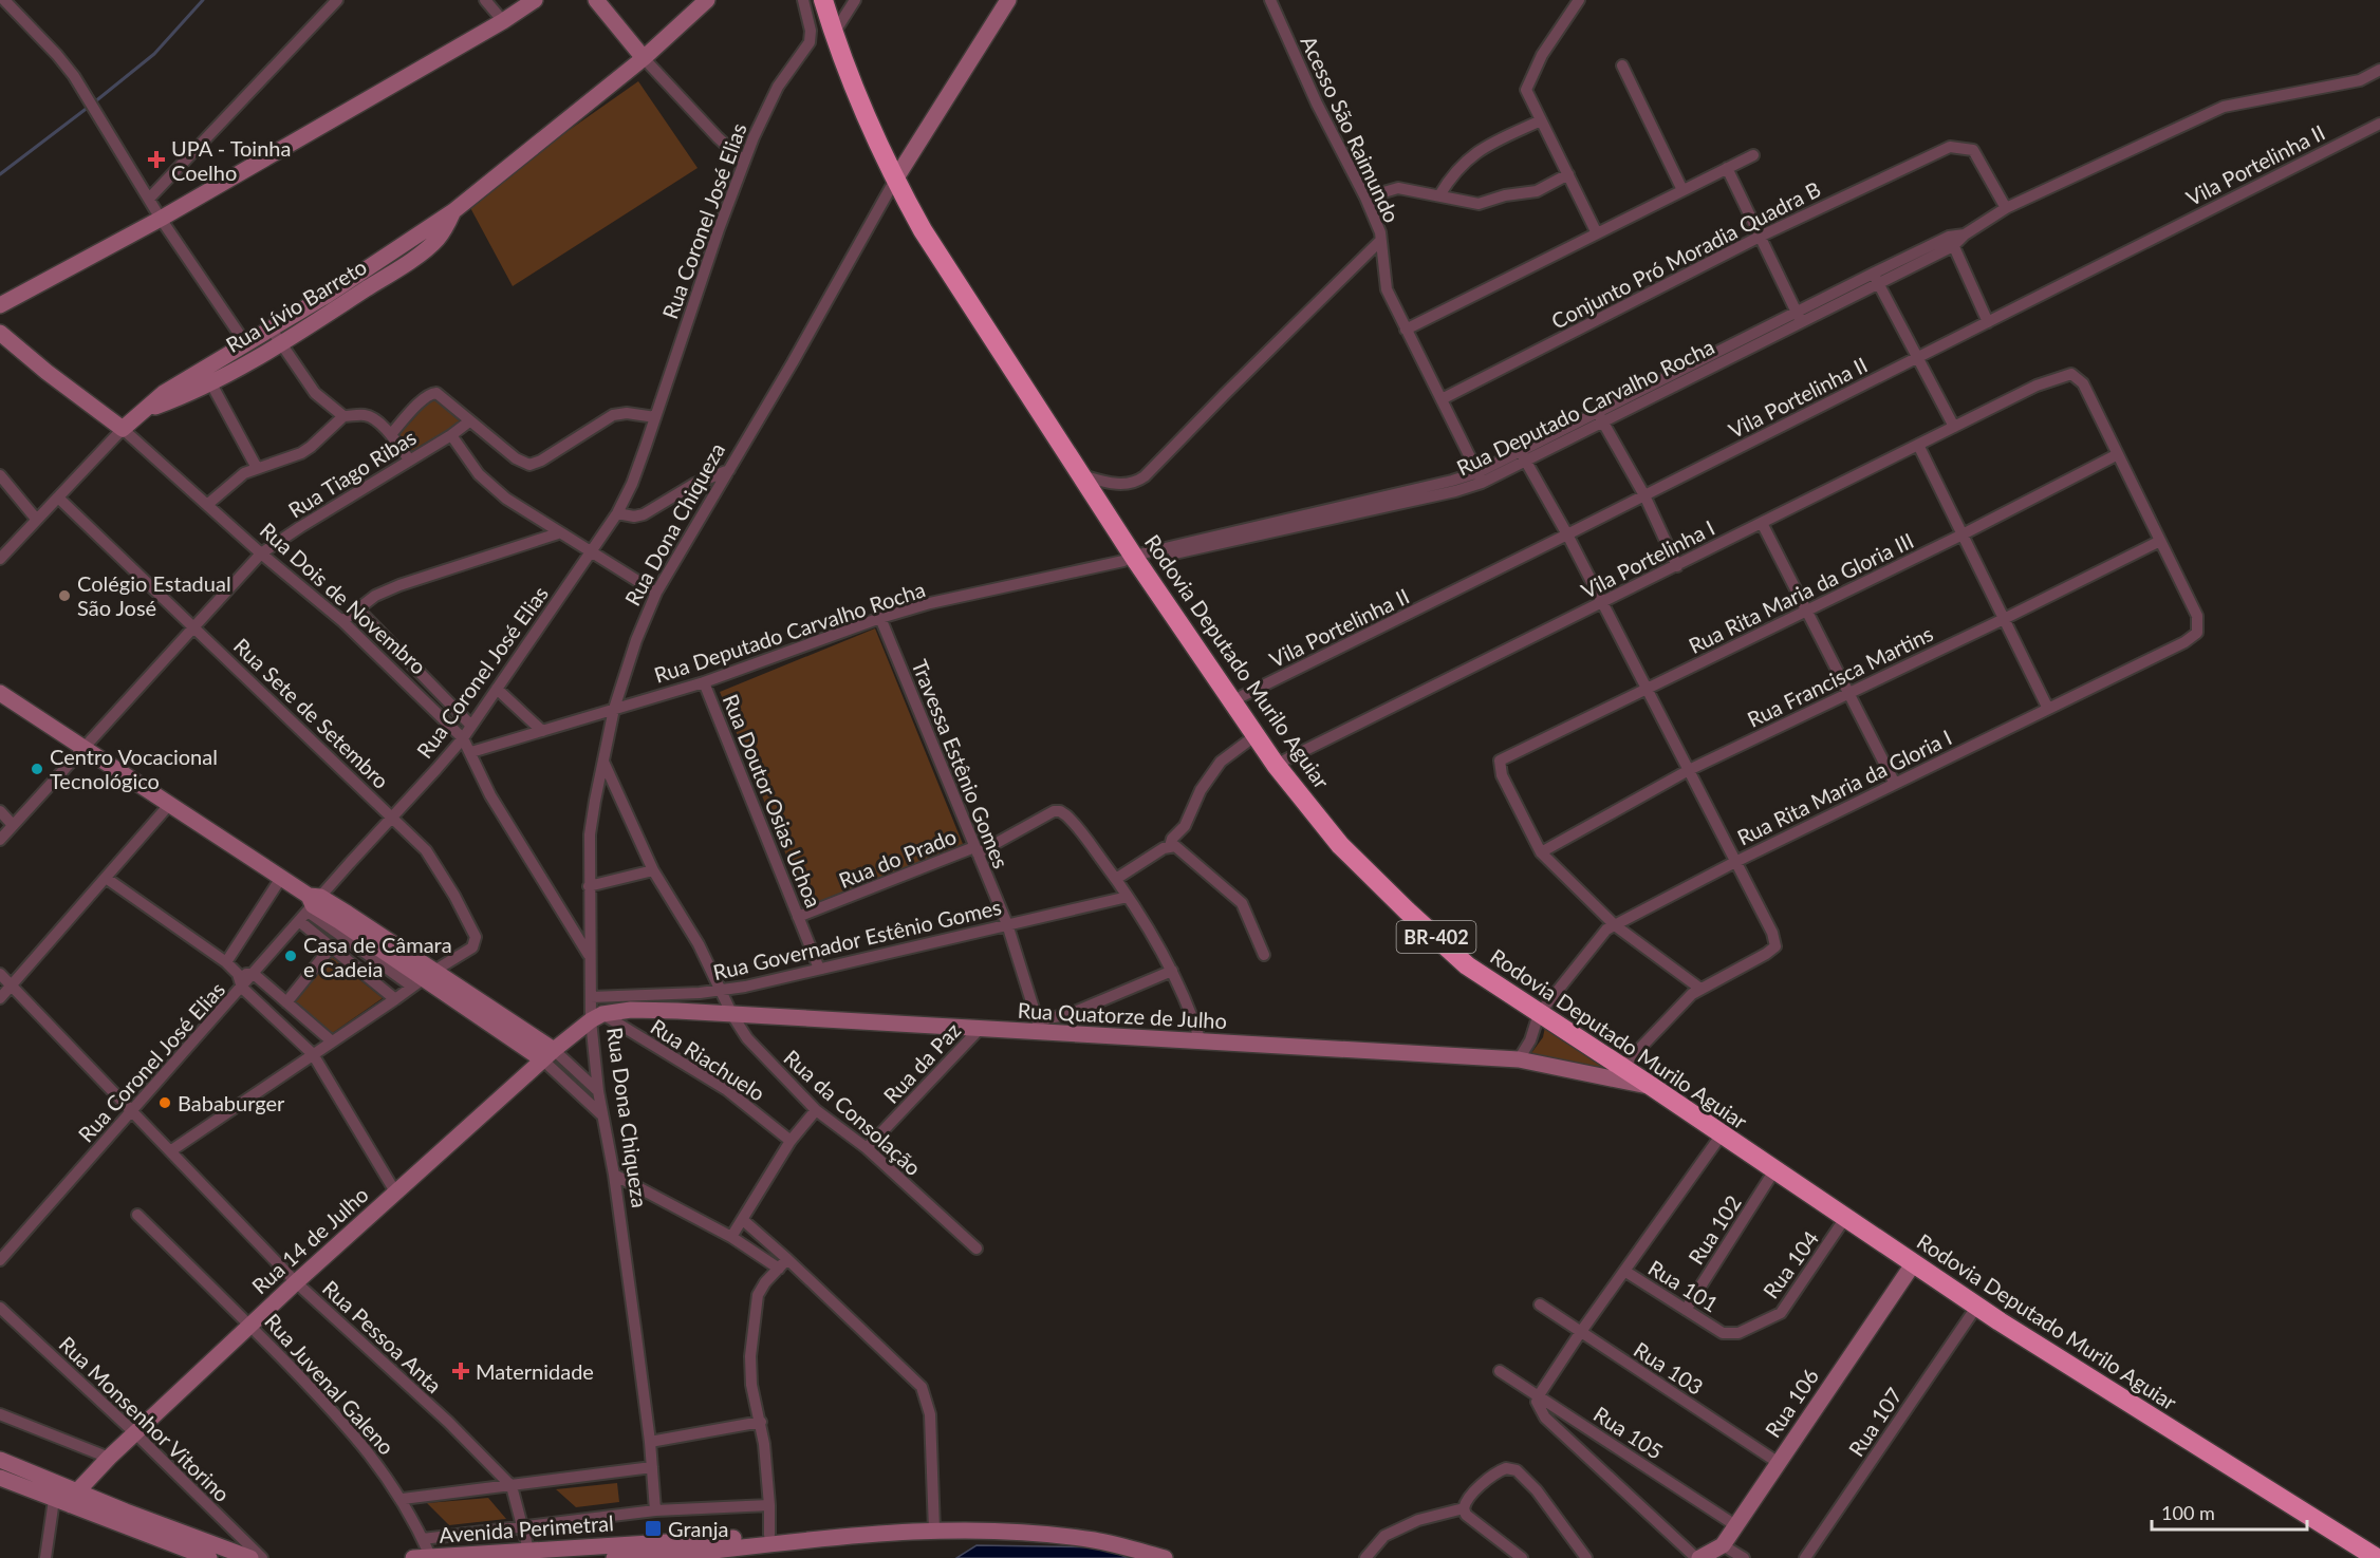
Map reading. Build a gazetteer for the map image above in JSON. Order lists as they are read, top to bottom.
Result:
{
  "streets": {
    "highway": ["Rodovia Deputado Murilo Aguiar", "BR-402"],
    "street": [
      "Acesso São Raimundo",
      "Vila Portelinha II",
      "Rua Coronel José Elias",
      "Conjunto Pró Moradia Quadra B",
      "Rua Lívio Barreto",
      "Rua Deputado Carvalho Rocha",
      "Rua Tiago Ribas",
      "Rua Dona Chiqueza",
      "Vila Portelinha I",
      "Rua Rita Maria da Gloria III",
      "Rua Dois de Novembro",
      "Rua Francisca Martins",
      "Rua Sete de Setembro",
      "Travessa Estênio Gomes",
      "Rua Rita Maria da Gloria I",
      "Rua Doutor Osias Uchoa",
      "Rua do Prado",
      "Rua Governador Estênio Gomes",
      "Rua Quatorze de Julho",
      "Rua Riachuelo",
      "Rua da Paz",
      "Rua da Consolação",
      "Rua 102",
      "Rua 14 de Julho",
      "Rua 104",
      "Rua 101",
      "Rua Pessoa Anta",
      "Rua 103",
      "Rua Juvenal Galeno",
      "Rua 106",
      "Rua Monsenhor Vitorino",
      "Rua 107",
      "Rua 105",
      "Avenida Perimetral"
    ]
  },
  "crossings": [
    ["Acesso São Raimundo", "Conjunto Pró Moradia Quadra B"],
    ["Acesso São Raimundo", "Rua Deputado Carvalho Rocha"],
    ["Vila Portelinha II", "Rodovia Deputado Murilo Aguiar"],
    ["Rua Coronel José Elias", "Rua Dois de Novembro"],
    ["Rua Coronel José Elias", "Rua Sete de Setembro"],
    ["Rua Coronel José Elias", "Rua Pessoa Anta"],
    ["Conjunto Pró Moradia Quadra B", "Rua Deputado Carvalho Rocha"],
    ["Rua Lívio Barreto", "Rua Dois de Novembro"],
    ["Rua Lívio Barreto", "Rua Sete de Setembro"],
    ["Rua Deputado Carvalho Rocha", "Rua Dona Chiqueza"],
    ["Rua Deputado Carvalho Rocha", "Rua Dois de Novembro"],
    ["Rua Deputado Carvalho Rocha", "Rodovia Deputado Murilo Aguiar"],
    ["Rua Deputado Carvalho Rocha", "Travessa Estênio Gomes"],
    ["Rua Deputado Carvalho Rocha", "Rua Doutor Osias Uchoa"],
    ["Rua Tiago Ribas", "Rua Dois de Novembro"],
    ["Rua Tiago Ribas", "Rua Sete de Setembro"],
    ["Rua Dona Chiqueza", "Rua Dois de Novembro"],
    ["Rua Dona Chiqueza", "Rodovia Deputado Murilo Aguiar"],
    ["Rua Dona Chiqueza", "Rua Governador Estênio Gomes"],
    ["Rua Dona Chiqueza", "Rua Quatorze de Julho"],
    ["Rua Dona Chiqueza", "Rua Riachuelo"],
    ["Rua Dona Chiqueza", "Rua da Consolação"],
    ["Rua Dona Chiqueza", "Rua 14 de Julho"],
    ["Vila Portelinha I", "Rua Rita Maria da Gloria III"],
    ["Vila Portelinha I", "Rodovia Deputado Murilo Aguiar"],
    ["Rua Rita Maria da Gloria III", "Rua Francisca Martins"],
    ["Rodovia Deputado Murilo Aguiar", "Rua Rita Maria da Gloria I"],
    ["Rodovia Deputado Murilo Aguiar", "Rua Quatorze de Julho"],
    ["Rodovia Deputado Murilo Aguiar", "Rua 102"],
    ["Rodovia Deputado Murilo Aguiar", "Rua 104"],
    ["Rodovia Deputado Murilo Aguiar", "Rua 106"],
    ["Rodovia Deputado Murilo Aguiar", "Rua 107"],
    ["Rua Francisca Martins", "Rua Rita Maria da Gloria I"],
    ["Rua Sete de Setembro", "Rua Pessoa Anta"],
    ["Travessa Estênio Gomes", "Rua do Prado"],
    ["Travessa Estênio Gomes", "Rua Governador Estênio Gomes"],
    ["Travessa Estênio Gomes", "Rua Quatorze de Julho"],
    ["Rua Rita Maria da Gloria I", "Rua Quatorze de Julho"],
    ["Rua Doutor Osias Uchoa", "Rua do Prado"],
    ["Rua Doutor Osias Uchoa", "Rua Governador Estênio Gomes"],
    ["Rua Governador Estênio Gomes", "Rua da Consolação"],
    ["Rua Quatorze de Julho", "Rua Riachuelo"],
    ["Rua Quatorze de Julho", "Rua da Paz"],
    ["Rua Quatorze de Julho", "Rua da Consolação"],
    ["Rua Quatorze de Julho", "Rua 14 de Julho"],
    ["Rua Riachuelo", "Rua 14 de Julho"],
    ["Rua da Paz", "Rua da Consolação"],
    ["Rua 102", "Rua 101"],
    ["Rua 14 de Julho", "Rua Pessoa Anta"],
    ["Rua 14 de Julho", "Rua Juvenal Galeno"],
    ["Rua 14 de Julho", "Rua Monsenhor Vitorino"],
    ["Rua 104", "Rua 101"],
    ["Rua Pessoa Anta", "Avenida Perimetral"],
    ["Rua 103", "Rua 106"],
    ["Rua Juvenal Galeno", "Avenida Perimetral"],
    ["Rua 106", "Rua 105"]
  ],
  "places": {
    "health": ["UPA - Toinha Coelho", "Maternidade"],
    "other": [
      "Colégio Estadual São José",
      "Centro Vocacional Tecnológico",
      "Casa de Câmara e Cadeia",
      "Bababurger"
    ],
    "transit": ["Granja"]
  },
  "scale_bar": "100 m"
}
